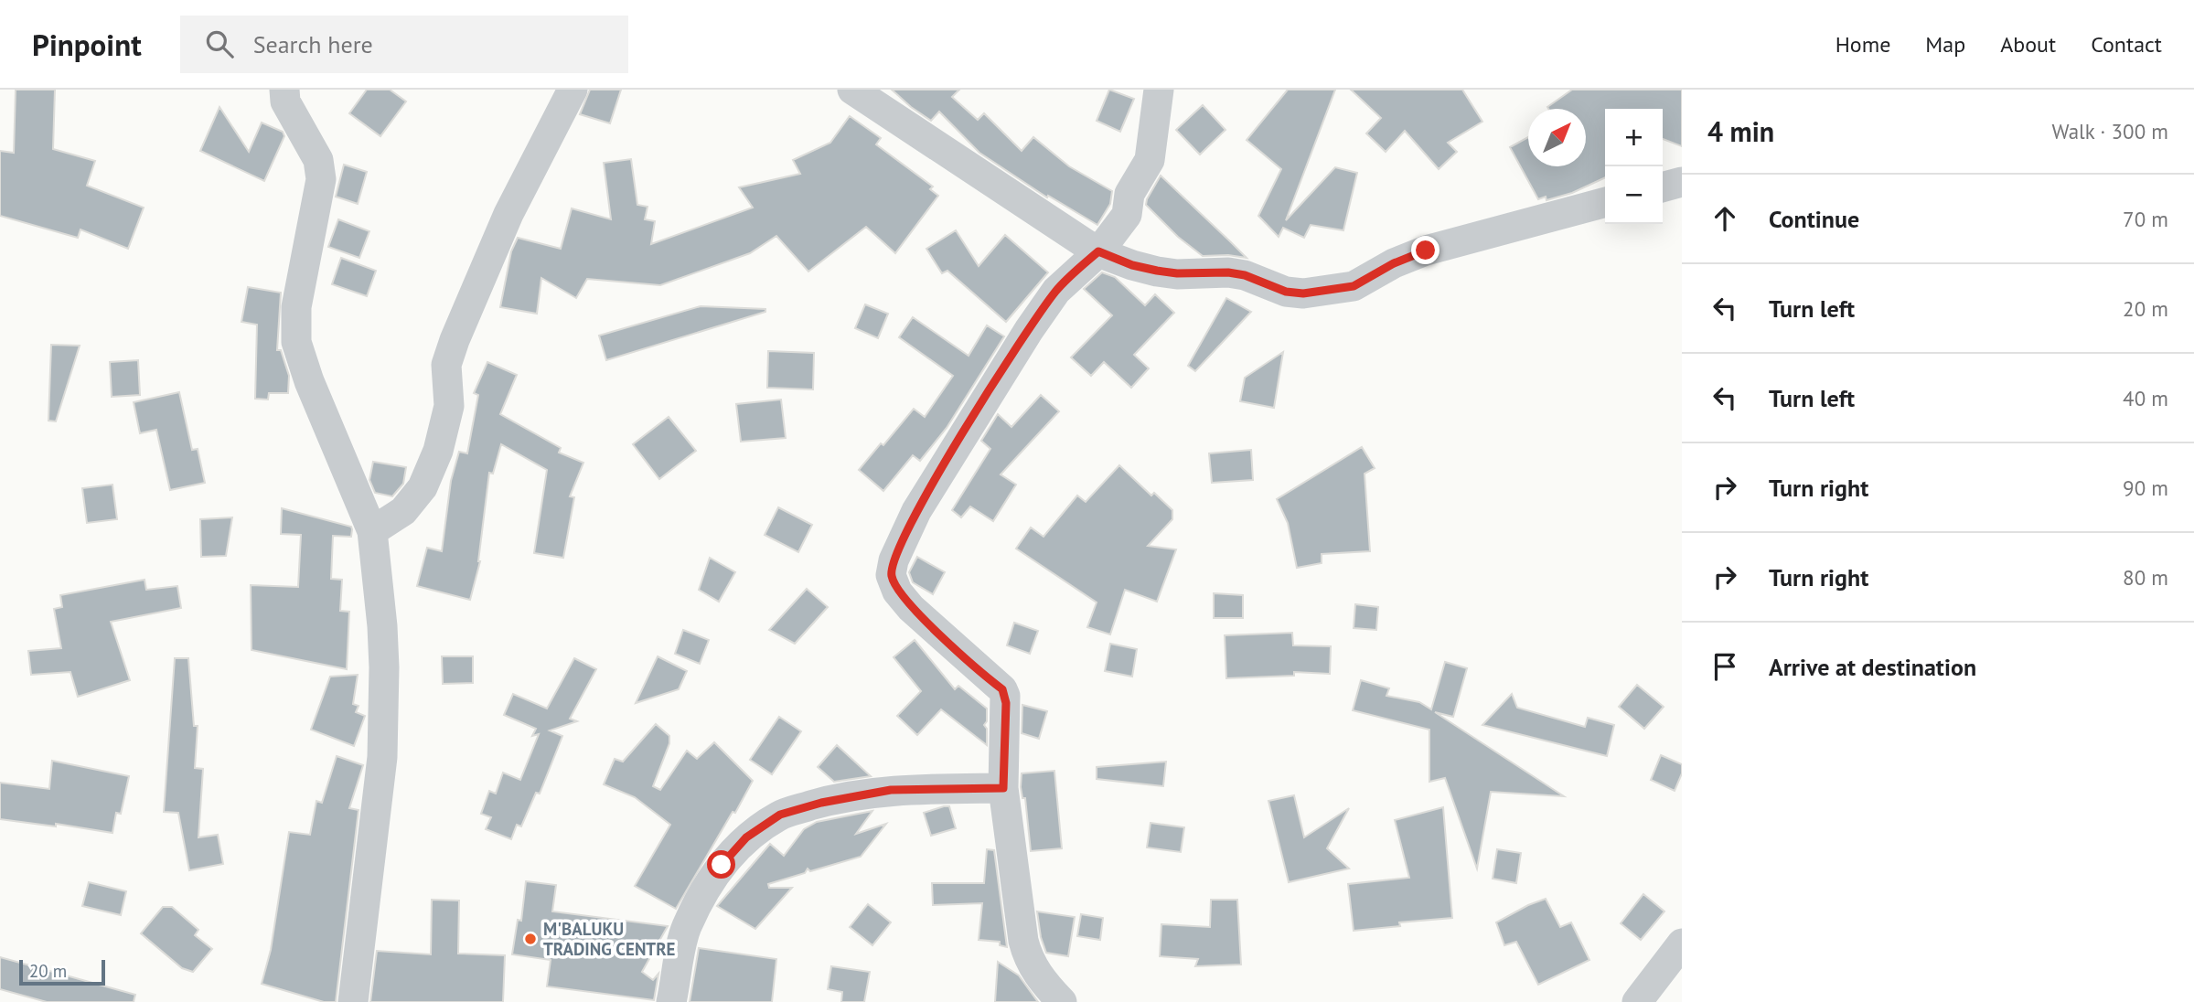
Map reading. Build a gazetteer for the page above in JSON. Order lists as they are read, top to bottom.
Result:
{
  "places": ["M'BALUKU TRADING CENTRE"],
  "scale_bar": "20 m",
  "north": "top right",
  "page": {
    "header": "Pinpoint",
    "search": "Search here",
    "nav": [
      "Home",
      "Map",
      "About",
      "Contact"
    ],
    "heading": ["4 min", "Walk · 300 m"],
    "map_buttons": ["+", "−"],
    "list": [
      ["Continue", "70 m"],
      ["Turn left", "20 m"],
      ["Turn left", "40 m"],
      ["Turn right", "90 m"],
      ["Turn right", "80 m"],
      "Arrive at destination"
    ],
    "scale": "20 m"
  }
}
